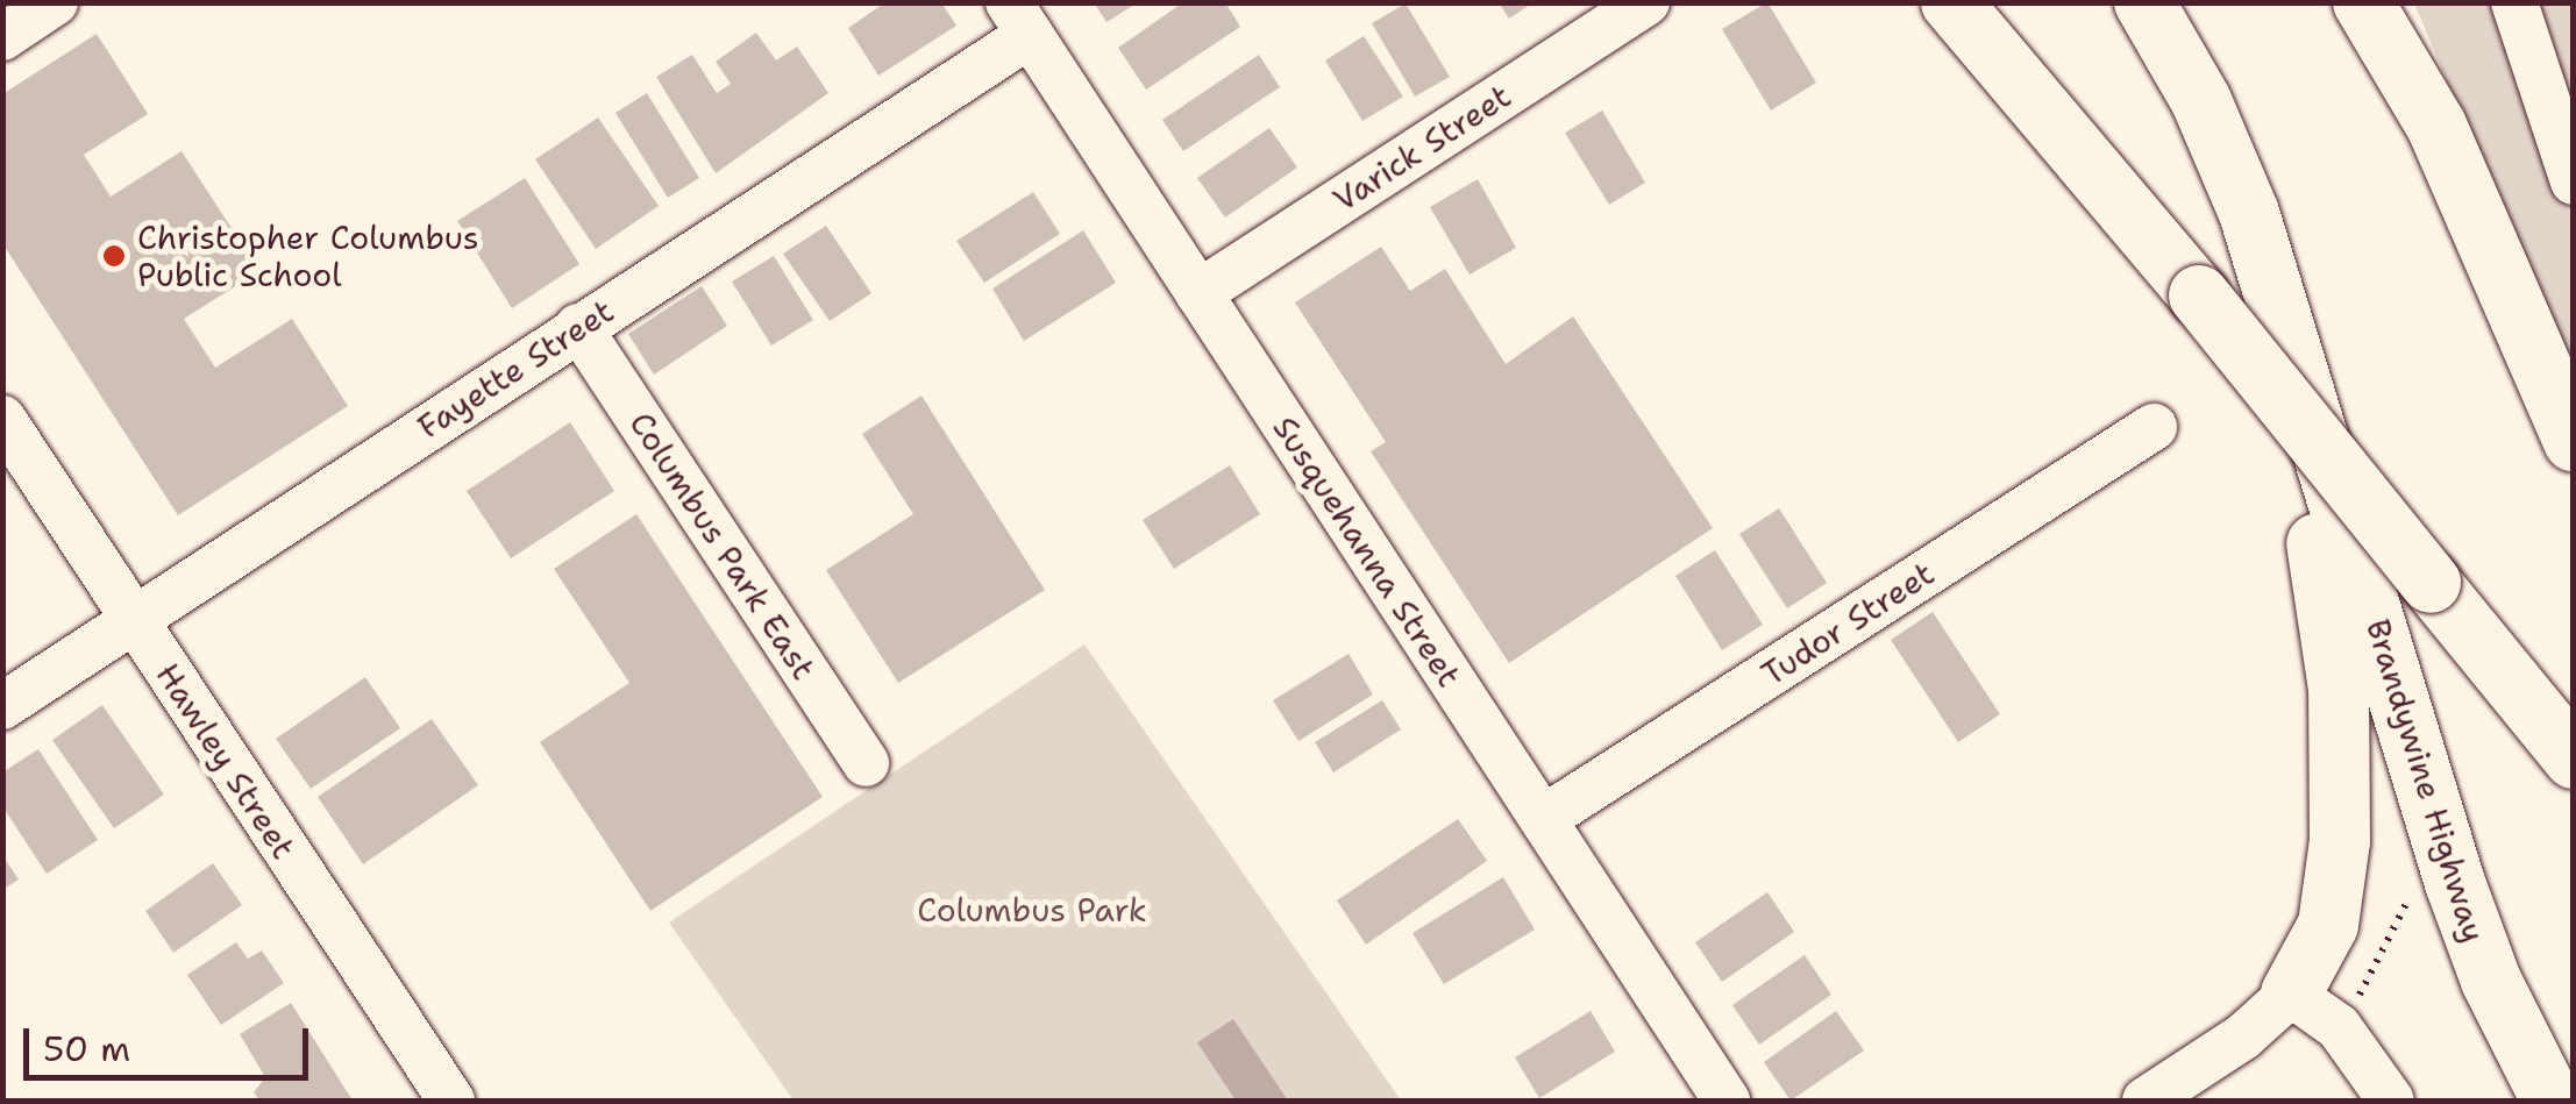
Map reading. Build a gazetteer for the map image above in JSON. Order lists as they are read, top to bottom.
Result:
{
  "streets": {
    "main road": ["Brandywine Highway"],
    "street": [
      "Varick Street",
      "Fayette Street",
      "Columbus Park East",
      "Susquehanna Street",
      "Tudor Street",
      "Hawley Street"
    ]
  },
  "crossings": [
    ["Varick Street", "Susquehanna Street"],
    ["Fayette Street", "Columbus Park East"],
    ["Fayette Street", "Susquehanna Street"],
    ["Fayette Street", "Hawley Street"],
    ["Susquehanna Street", "Tudor Street"]
  ],
  "parks": ["Columbus Park"],
  "places": ["Christopher Columbus Public School"],
  "scale_bar": "50 m"
}
